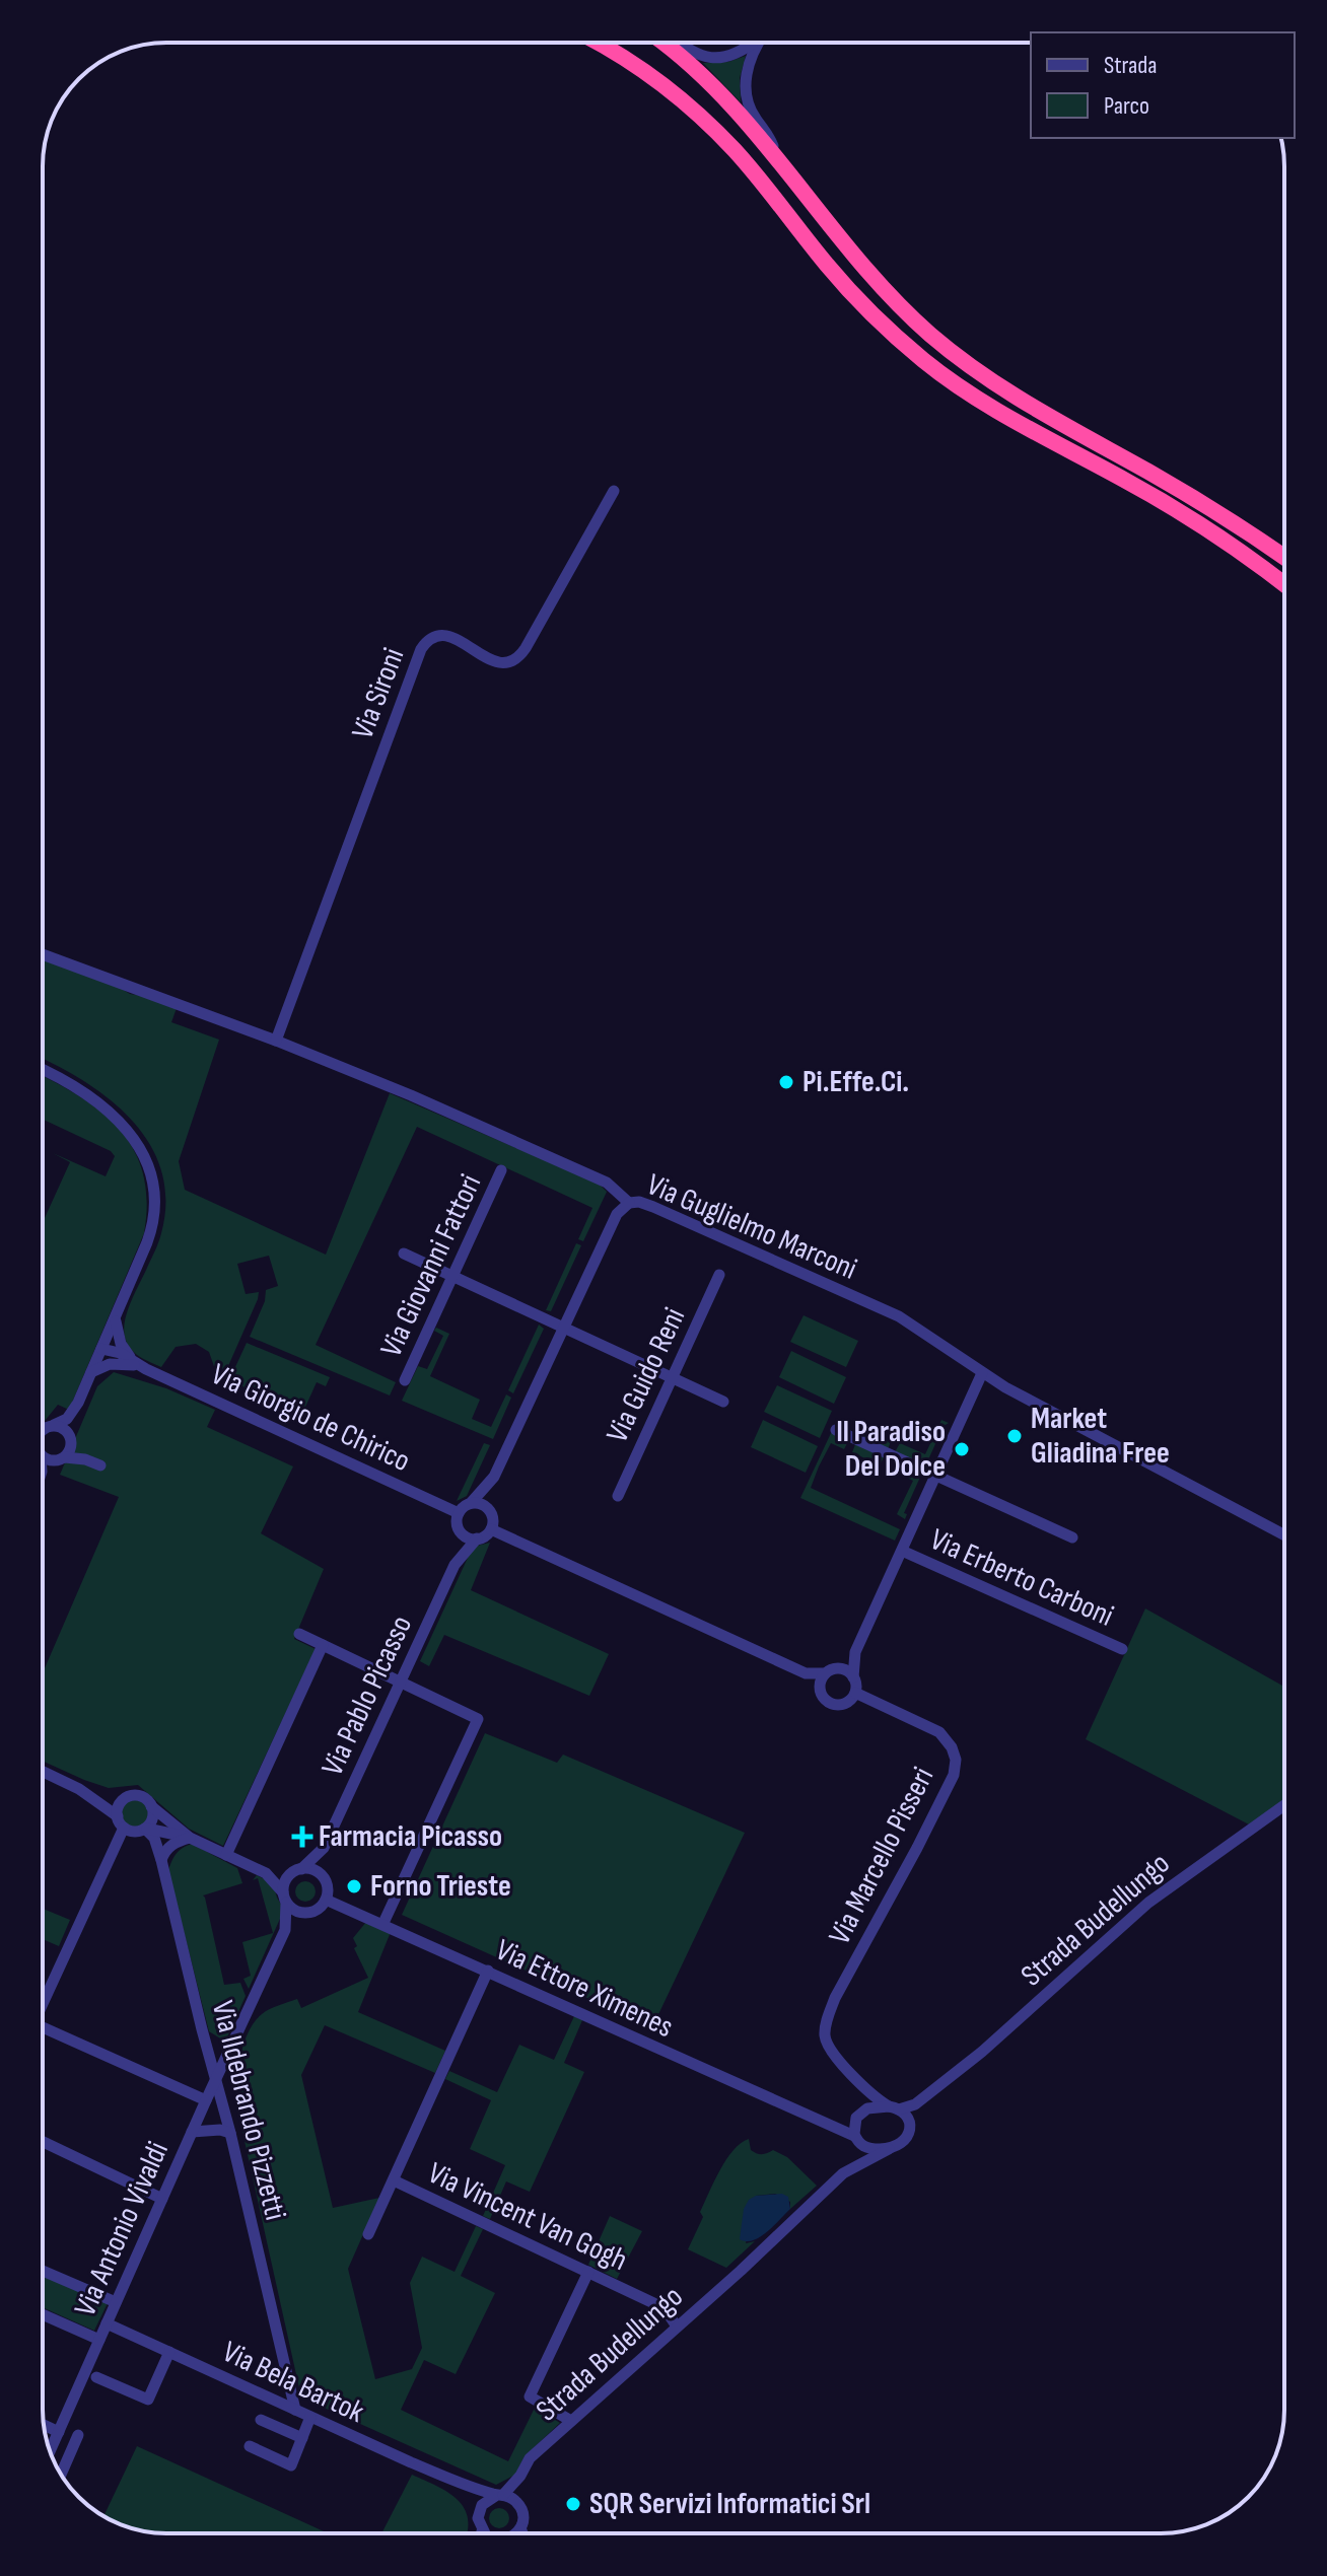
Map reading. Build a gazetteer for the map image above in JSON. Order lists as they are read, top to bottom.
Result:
{
  "streets": {
    "street": [
      "Via Sironi",
      "Via Guglielmo Marconi",
      "Via Giovanni Fattori",
      "Via Guido Reni",
      "Via Giorgio de Chirico",
      "Via Erberto Carboni",
      "Via Pablo Picasso",
      "Via Marcello Pisseri",
      "Strada Budellungo",
      "Via Ettore Ximenes",
      "Via Ildebrando Pizzetti",
      "Via Vincent Van Gogh",
      "Via Antonio Vivaldi",
      "Via Bela Bartok"
    ]
  },
  "crossings": [
    ["Via Sironi", "Via Guglielmo Marconi"],
    ["Via Giorgio de Chirico", "Via Pablo Picasso"],
    ["Via Pablo Picasso", "Via Ettore Ximenes"],
    ["Via Pablo Picasso", "Via Ildebrando Pizzetti"],
    ["Via Pablo Picasso", "Via Antonio Vivaldi"],
    ["Via Marcello Pisseri", "Strada Budellungo"],
    ["Via Marcello Pisseri", "Via Ettore Ximenes"],
    ["Strada Budellungo", "Via Ettore Ximenes"],
    ["Strada Budellungo", "Via Vincent Van Gogh"],
    ["Strada Budellungo", "Via Bela Bartok"],
    ["Via Ettore Ximenes", "Via Vincent Van Gogh"],
    ["Via Ildebrando Pizzetti", "Via Bela Bartok"],
    ["Via Antonio Vivaldi", "Via Bela Bartok"]
  ],
  "places": {
    "other": [
      "Pi.Effe.Ci.",
      "Market Gliadina Free",
      "Il Paradiso Del Dolce",
      "Forno Trieste",
      "SQR Servizi Informatici Srl"
    ],
    "health": ["Farmacia Picasso"]
  },
  "legend": ["Strada", "Parco"]
}
